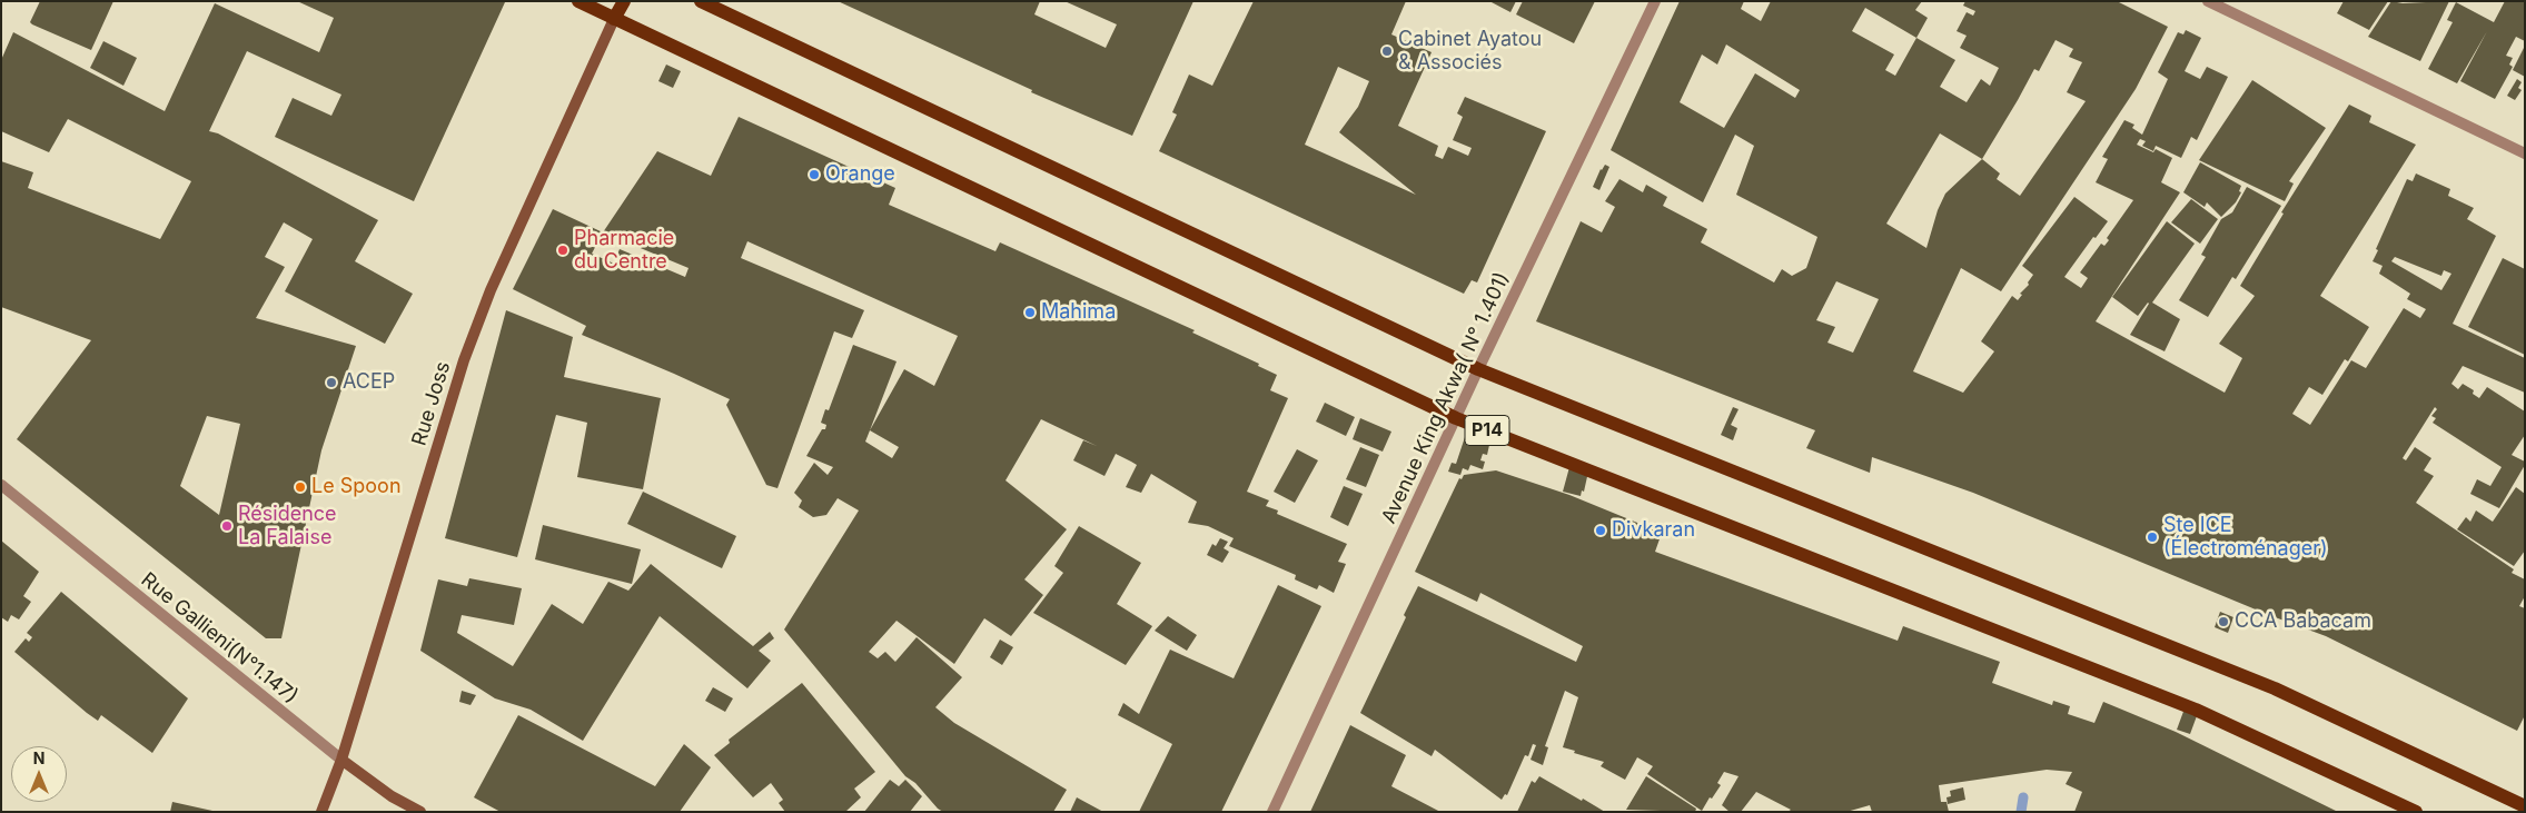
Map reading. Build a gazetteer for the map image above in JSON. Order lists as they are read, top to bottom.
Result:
{
  "streets": {
    "main road": ["Rue Joss", "P14", "Rue Gallieni(N°1.147)"],
    "street": ["Avenue King Akwa( N° 1.401)"]
  },
  "crossings": [
    ["Avenue King Akwa( N° 1.401)", "P14"],
    ["Rue Joss", "P14"],
    ["Rue Joss", "Rue Gallieni(N°1.147)"]
  ],
  "places": [
    "Cabinet Ayatou & Associés",
    "Orange",
    "Pharmacie du Centre",
    "Mahima",
    "ACEP",
    "Le Spoon",
    "Résidence La Falaise",
    "Divkaran",
    "Ste ICE (Électroménager)",
    "CCA Babacam"
  ],
  "north": "top"
}
